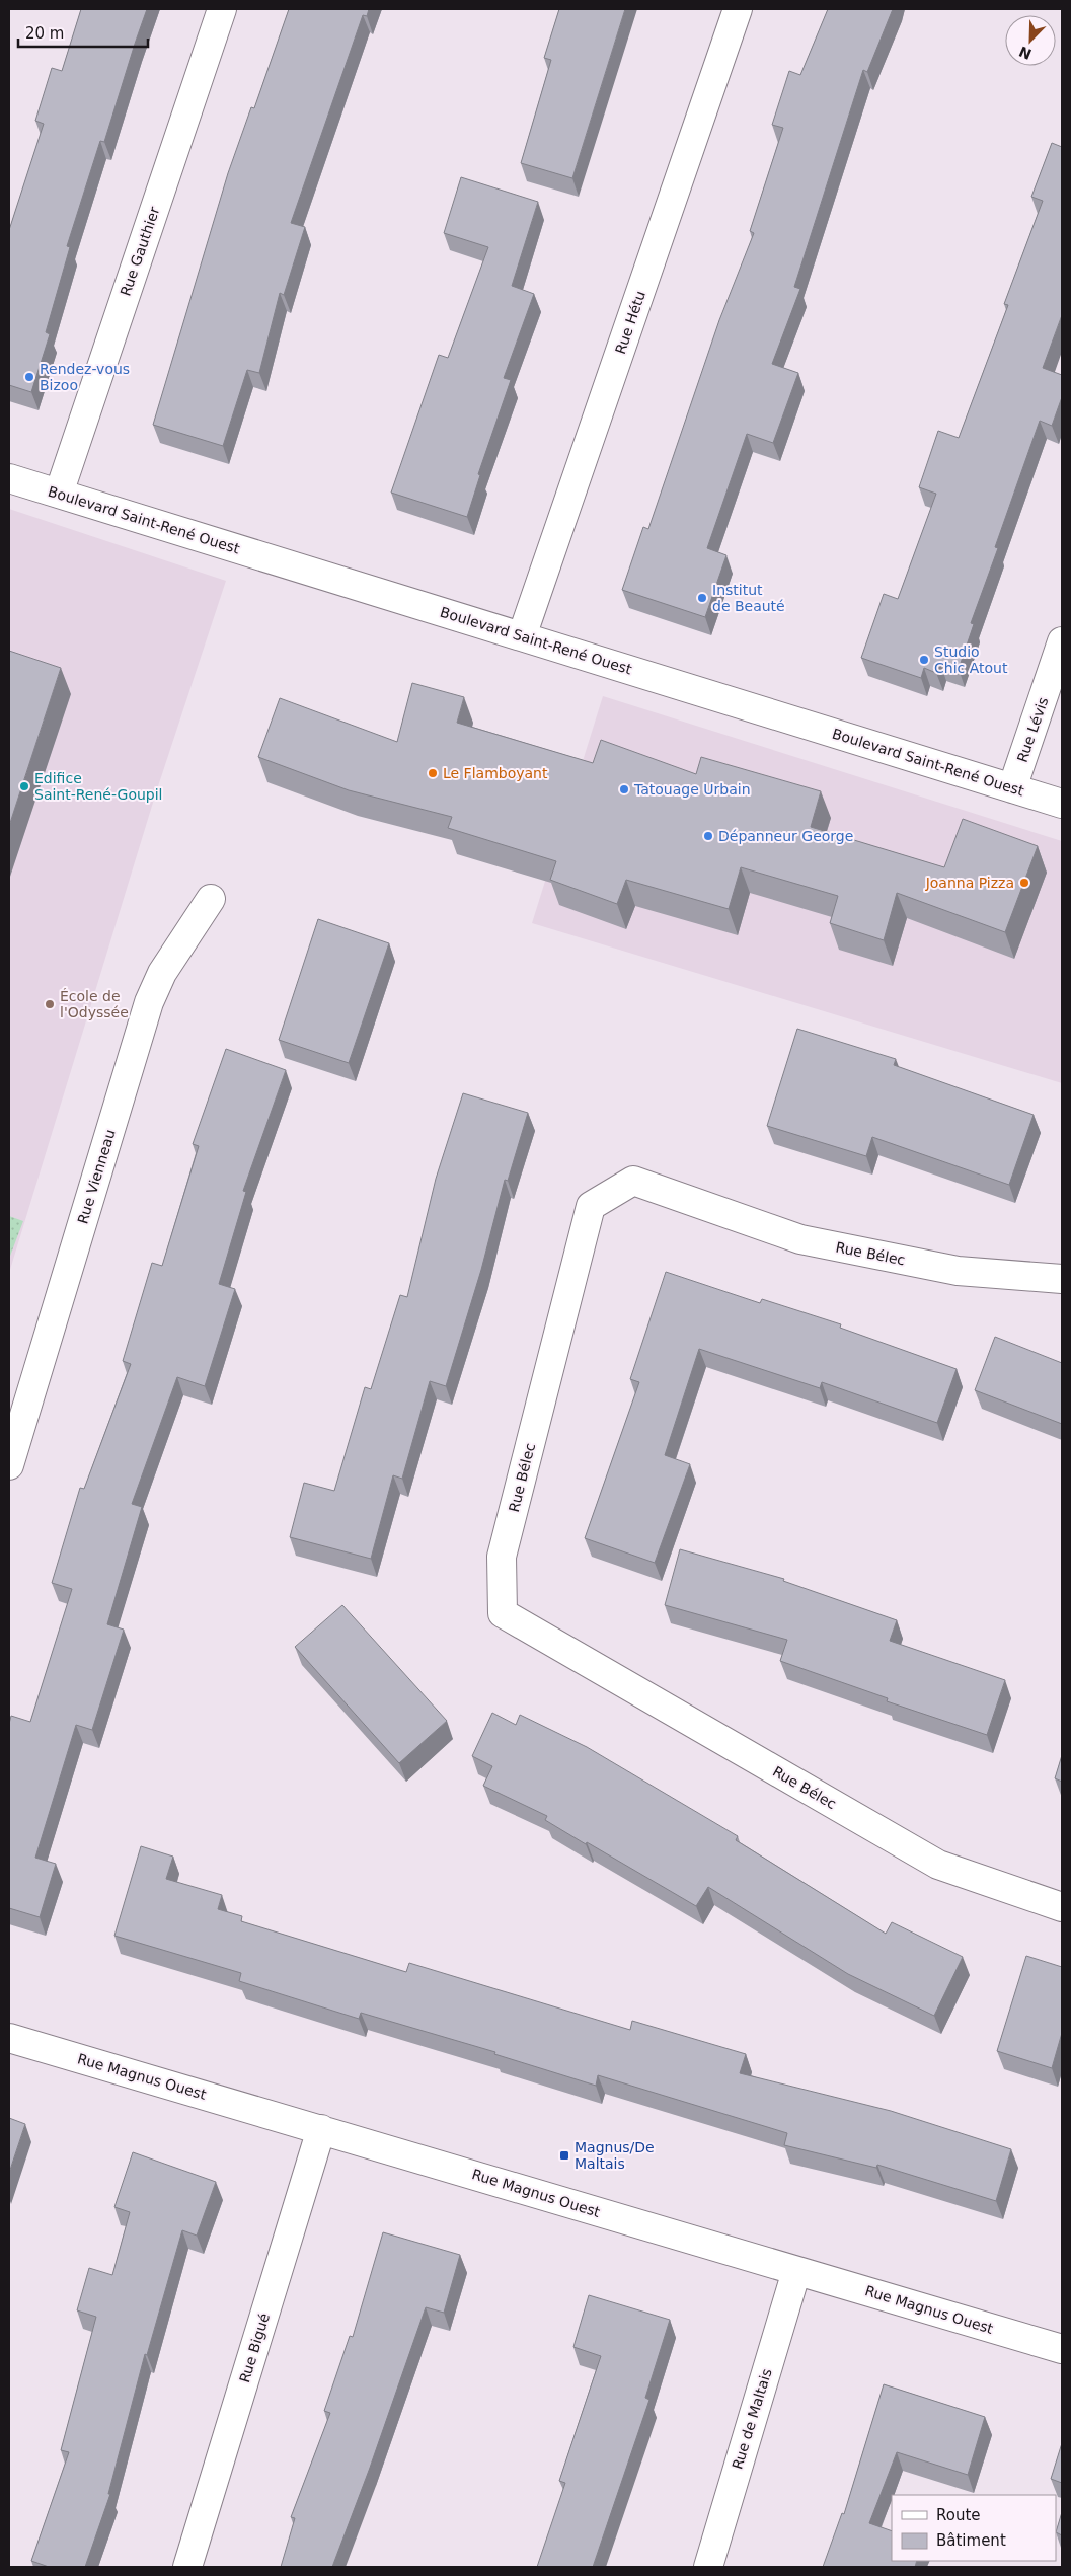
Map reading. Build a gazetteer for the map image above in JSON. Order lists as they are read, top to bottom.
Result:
{
  "streets": {
    "street": [
      "Rue Gauthier",
      "Rue Hétu",
      "Boulevard Saint-René Ouest",
      "Rue Lévis",
      "Rue Vienneau",
      "Rue Bélec",
      "Rue Magnus Ouest",
      "Rue Bigué",
      "Rue de Maltais"
    ]
  },
  "crossings": [
    ["Rue Gauthier", "Boulevard Saint-René Ouest"],
    ["Rue Hétu", "Boulevard Saint-René Ouest"],
    ["Boulevard Saint-René Ouest", "Rue Lévis"],
    ["Rue Magnus Ouest", "Rue Bigué"],
    ["Rue Magnus Ouest", "Rue de Maltais"]
  ],
  "places": {
    "other": [
      "Rendez-vous Bizoo",
      "Institut de Beauté",
      "Studio Chic Atout",
      "Le Flamboyant",
      "Edifice Saint-René-Goupil",
      "Tatouage Urbain",
      "Dépanneur George",
      "Joanna Pizza",
      "École de l'Odyssée"
    ],
    "transit": ["Magnus/De Maltais"]
  },
  "legend": ["Route", "Bâtiment"],
  "scale_bar": "20 m",
  "north": "bottom left"
}
